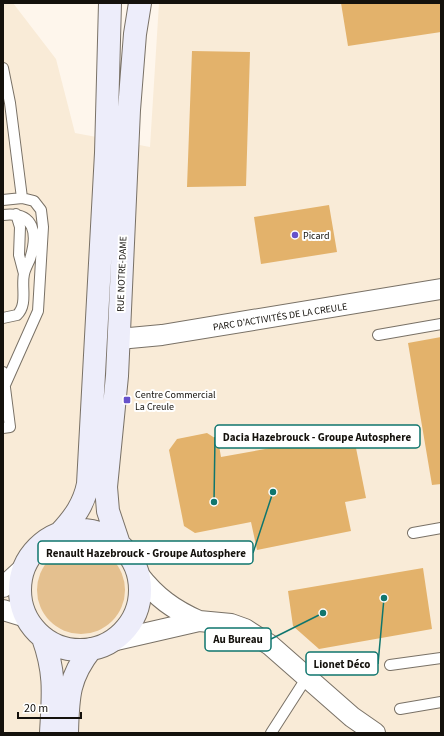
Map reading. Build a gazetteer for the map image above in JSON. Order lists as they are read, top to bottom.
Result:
{
  "streets": {
    "main road": ["RUE NOTRE-DAME"],
    "street": ["PARC D'ACTIVITÉS DE LA CREULE"]
  },
  "crossings": [
    ["RUE NOTRE-DAME", "PARC D'ACTIVITÉS DE LA CREULE"]
  ],
  "places": {
    "other": [
      "Picard",
      "Renault Hazebrouck - Groupe Autosphere",
      "Dacia Hazebrouck - Groupe Autosphere",
      "Lionet Déco",
      "Au Bureau"
    ],
    "transit": ["Centre Commercial La Creule"]
  },
  "scale_bar": "20 m"
}
